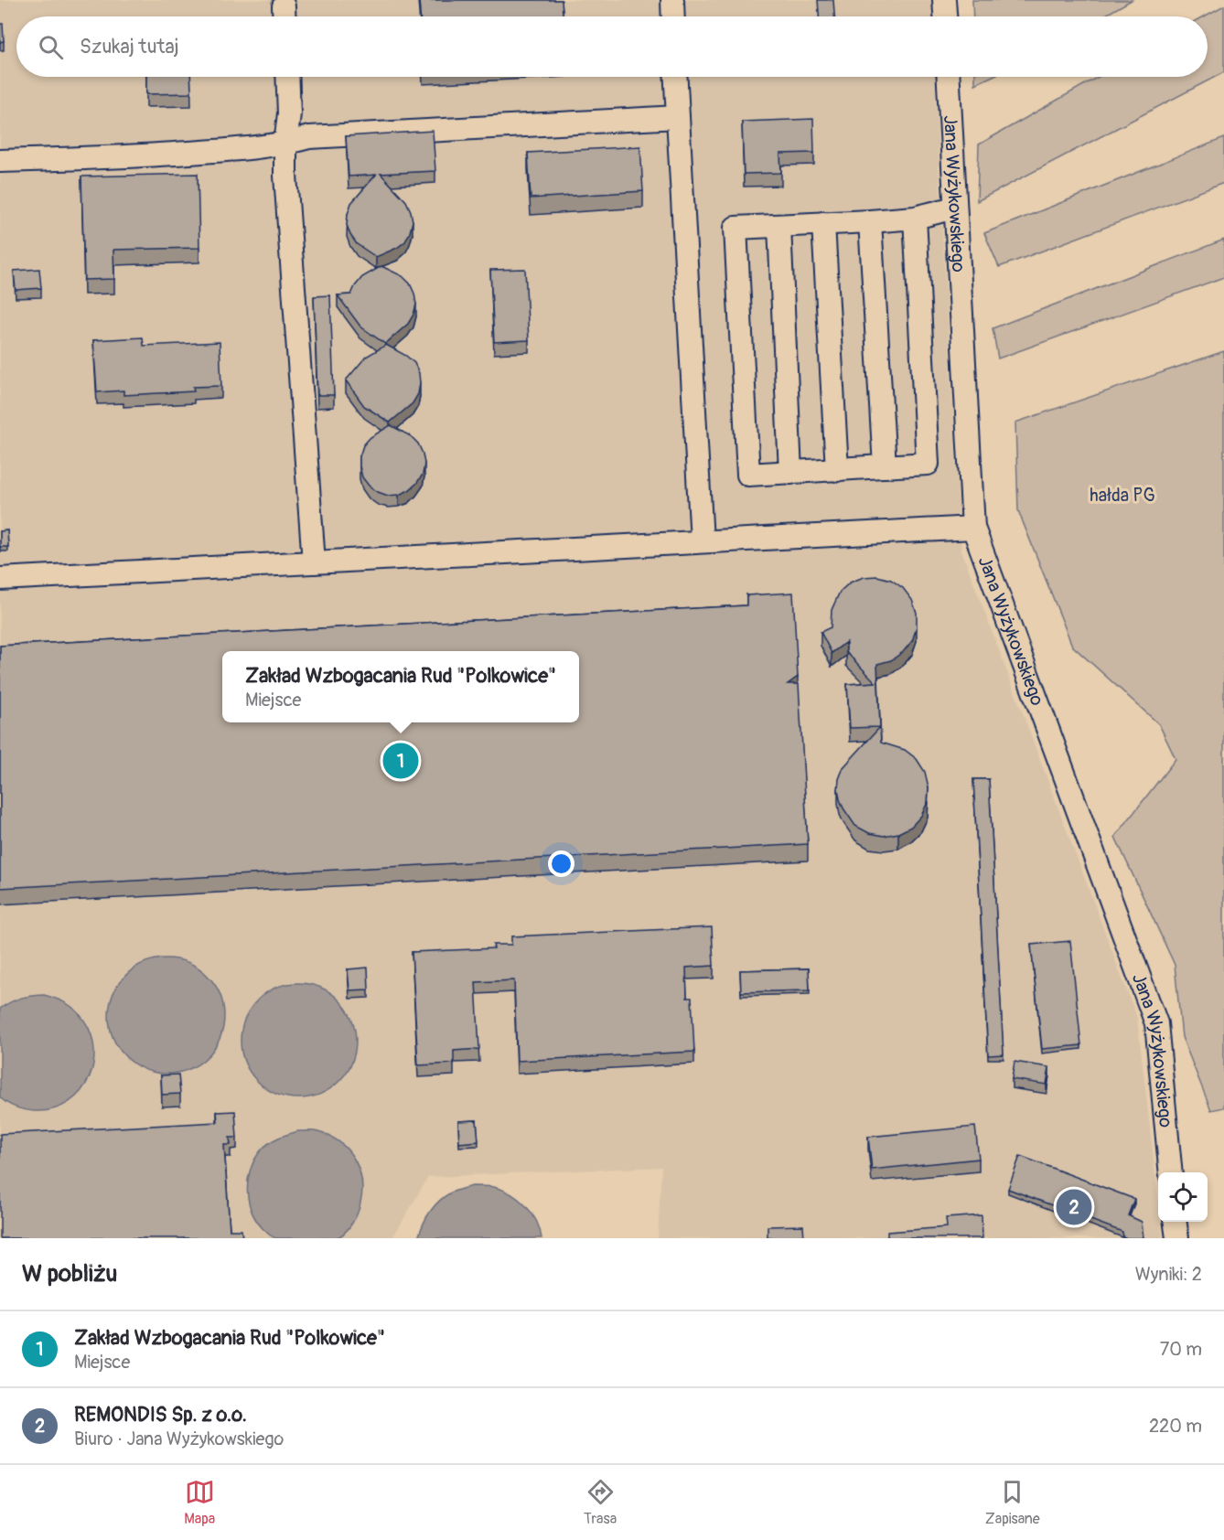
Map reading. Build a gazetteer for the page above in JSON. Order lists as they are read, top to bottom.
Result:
{
  "streets": {
    "street": ["Jana Wyżykowskiego"]
  },
  "parks": ["hałda PG"],
  "page": {
    "search": "Szukaj tutaj",
    "popup": ["Zakład Wzbogacania Rud \"Polkowice\"", "Miejsce"],
    "pins": ["1", "2"],
    "heading": ["W pobliżu", "Wyniki: 2"],
    "list": [
      {
        "mark": "1",
        "name": "Zakład Wzbogacania Rud \"Polkowice\"",
        "note": "Miejsce",
        "value": "70 m"
      },
      {
        "mark": "2",
        "name": "REMONDIS Sp. z o.o.",
        "note": "Biuro · Jana Wyżykowskiego",
        "value": "220 m"
      }
    ],
    "nav": ["Mapa", "Trasa", "Zapisane"]
  }
}
